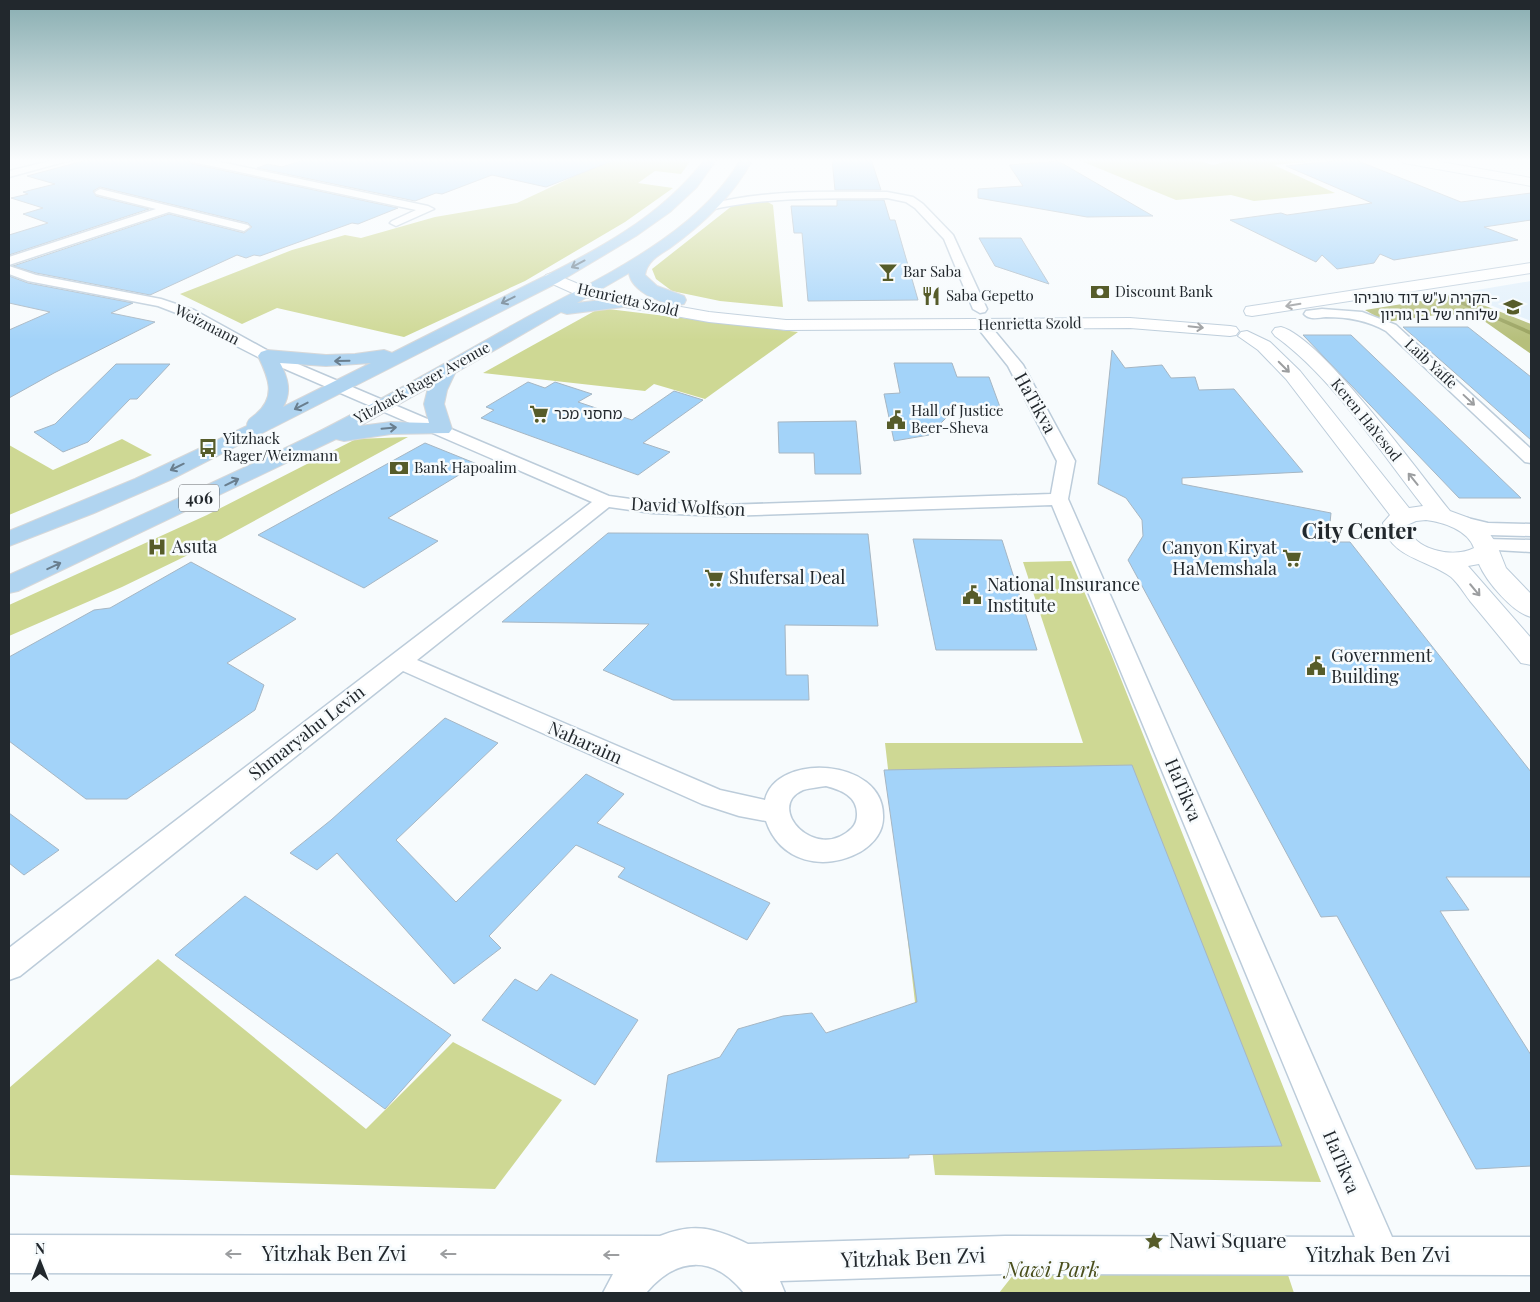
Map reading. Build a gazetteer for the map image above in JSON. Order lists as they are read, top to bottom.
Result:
{
  "streets": {
    "main road": ["Yitzhack Rager Avenue", "406"],
    "street": [
      "Henrietta Szold",
      "Weizmann",
      "Laib Yaffe",
      "HaTikva",
      "Keren HaYesod",
      "David Wolfson",
      "Shmaryahu Levin",
      "Naharaim",
      "Yitzhak Ben Zvi"
    ]
  },
  "crossings": [
    ["Henrietta Szold", "Yitzhack Rager Avenue"],
    ["Henrietta Szold", "Keren HaYesod"],
    ["Weizmann", "Yitzhack Rager Avenue"],
    ["Weizmann", "David Wolfson"],
    ["Yitzhack Rager Avenue", "David Wolfson"],
    ["HaTikva", "David Wolfson"],
    ["HaTikva", "Yitzhak Ben Zvi"],
    ["David Wolfson", "Shmaryahu Levin"],
    ["Shmaryahu Levin", "Naharaim"]
  ],
  "one_way": ["Laib Yaffe", "Yitzhak Ben Zvi"],
  "districts": ["City Center"],
  "parks": ["Nawi Park"],
  "places": {
    "bar": ["Bar Saba"],
    "bank": ["Discount Bank", "Bank Hapoalim"],
    "restaurant": ["Saba Gepetto"],
    "school or university": ["הקריה ע\"ש דוד טוביהו- שלוחה של בן גוריון"],
    "supermarket": ["מחסני מכר", "Canyon Kiryat HaMemshala", "Shufersal Deal"],
    "public building": ["Hall of Justice Beer-Sheva", "National Insurance Institute", "Government Building"],
    "bus stop": ["Yitzhack Rager/Weizmann"],
    "hospital": ["Asuta"],
    "place": ["Nawi Square"]
  },
  "north": "top"
}
